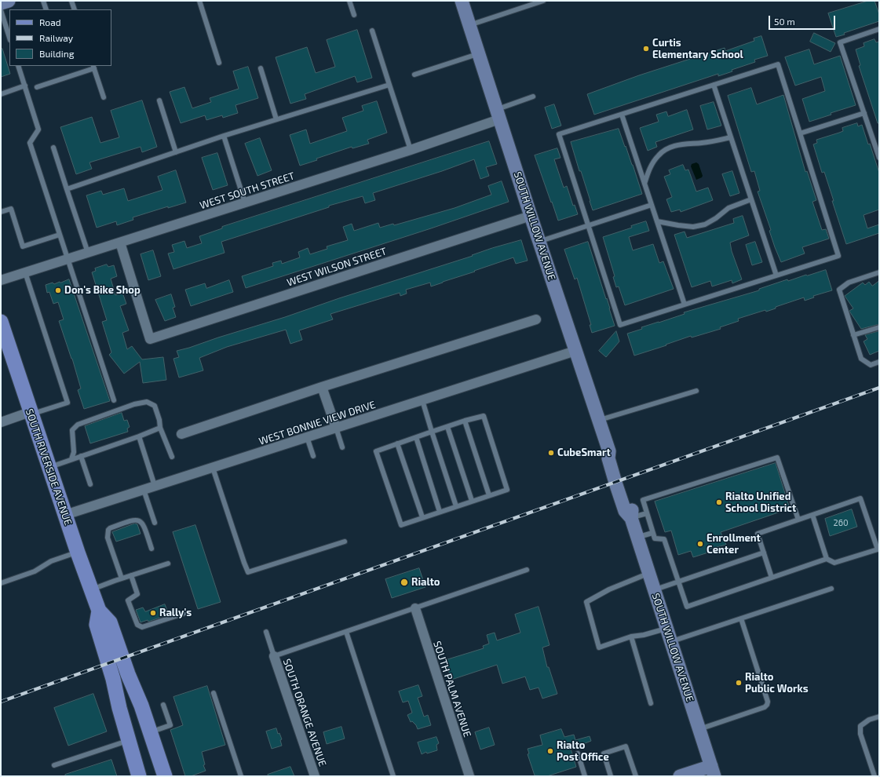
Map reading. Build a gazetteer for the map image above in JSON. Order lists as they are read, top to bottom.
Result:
{
  "streets": {
    "main road": ["SOUTH RIVERSIDE AVENUE"],
    "street": [
      "WEST SOUTH STREET",
      "SOUTH WILLOW AVENUE",
      "WEST WILSON STREET",
      "WEST BONNIE VIEW DRIVE",
      "SOUTH PALM AVENUE",
      "SOUTH ORANGE AVENUE"
    ]
  },
  "crossings": [
    ["WEST SOUTH STREET", "SOUTH WILLOW AVENUE"],
    ["WEST SOUTH STREET", "WEST WILSON STREET"],
    ["SOUTH WILLOW AVENUE", "WEST WILSON STREET"],
    ["SOUTH WILLOW AVENUE", "WEST BONNIE VIEW DRIVE"],
    ["WEST BONNIE VIEW DRIVE", "SOUTH RIVERSIDE AVENUE"]
  ],
  "places": [
    "Curtis Elementary School",
    "Don's Bike Shop",
    "CubeSmart",
    "Rialto Unified School District",
    "Enrollment Center",
    "Rialto",
    "Rally's",
    "Rialto Public Works",
    "Rialto Post Office"
  ],
  "house_numbers": ["260"],
  "legend": ["Road", "Railway", "Building"],
  "scale_bar": "50 m"
}
